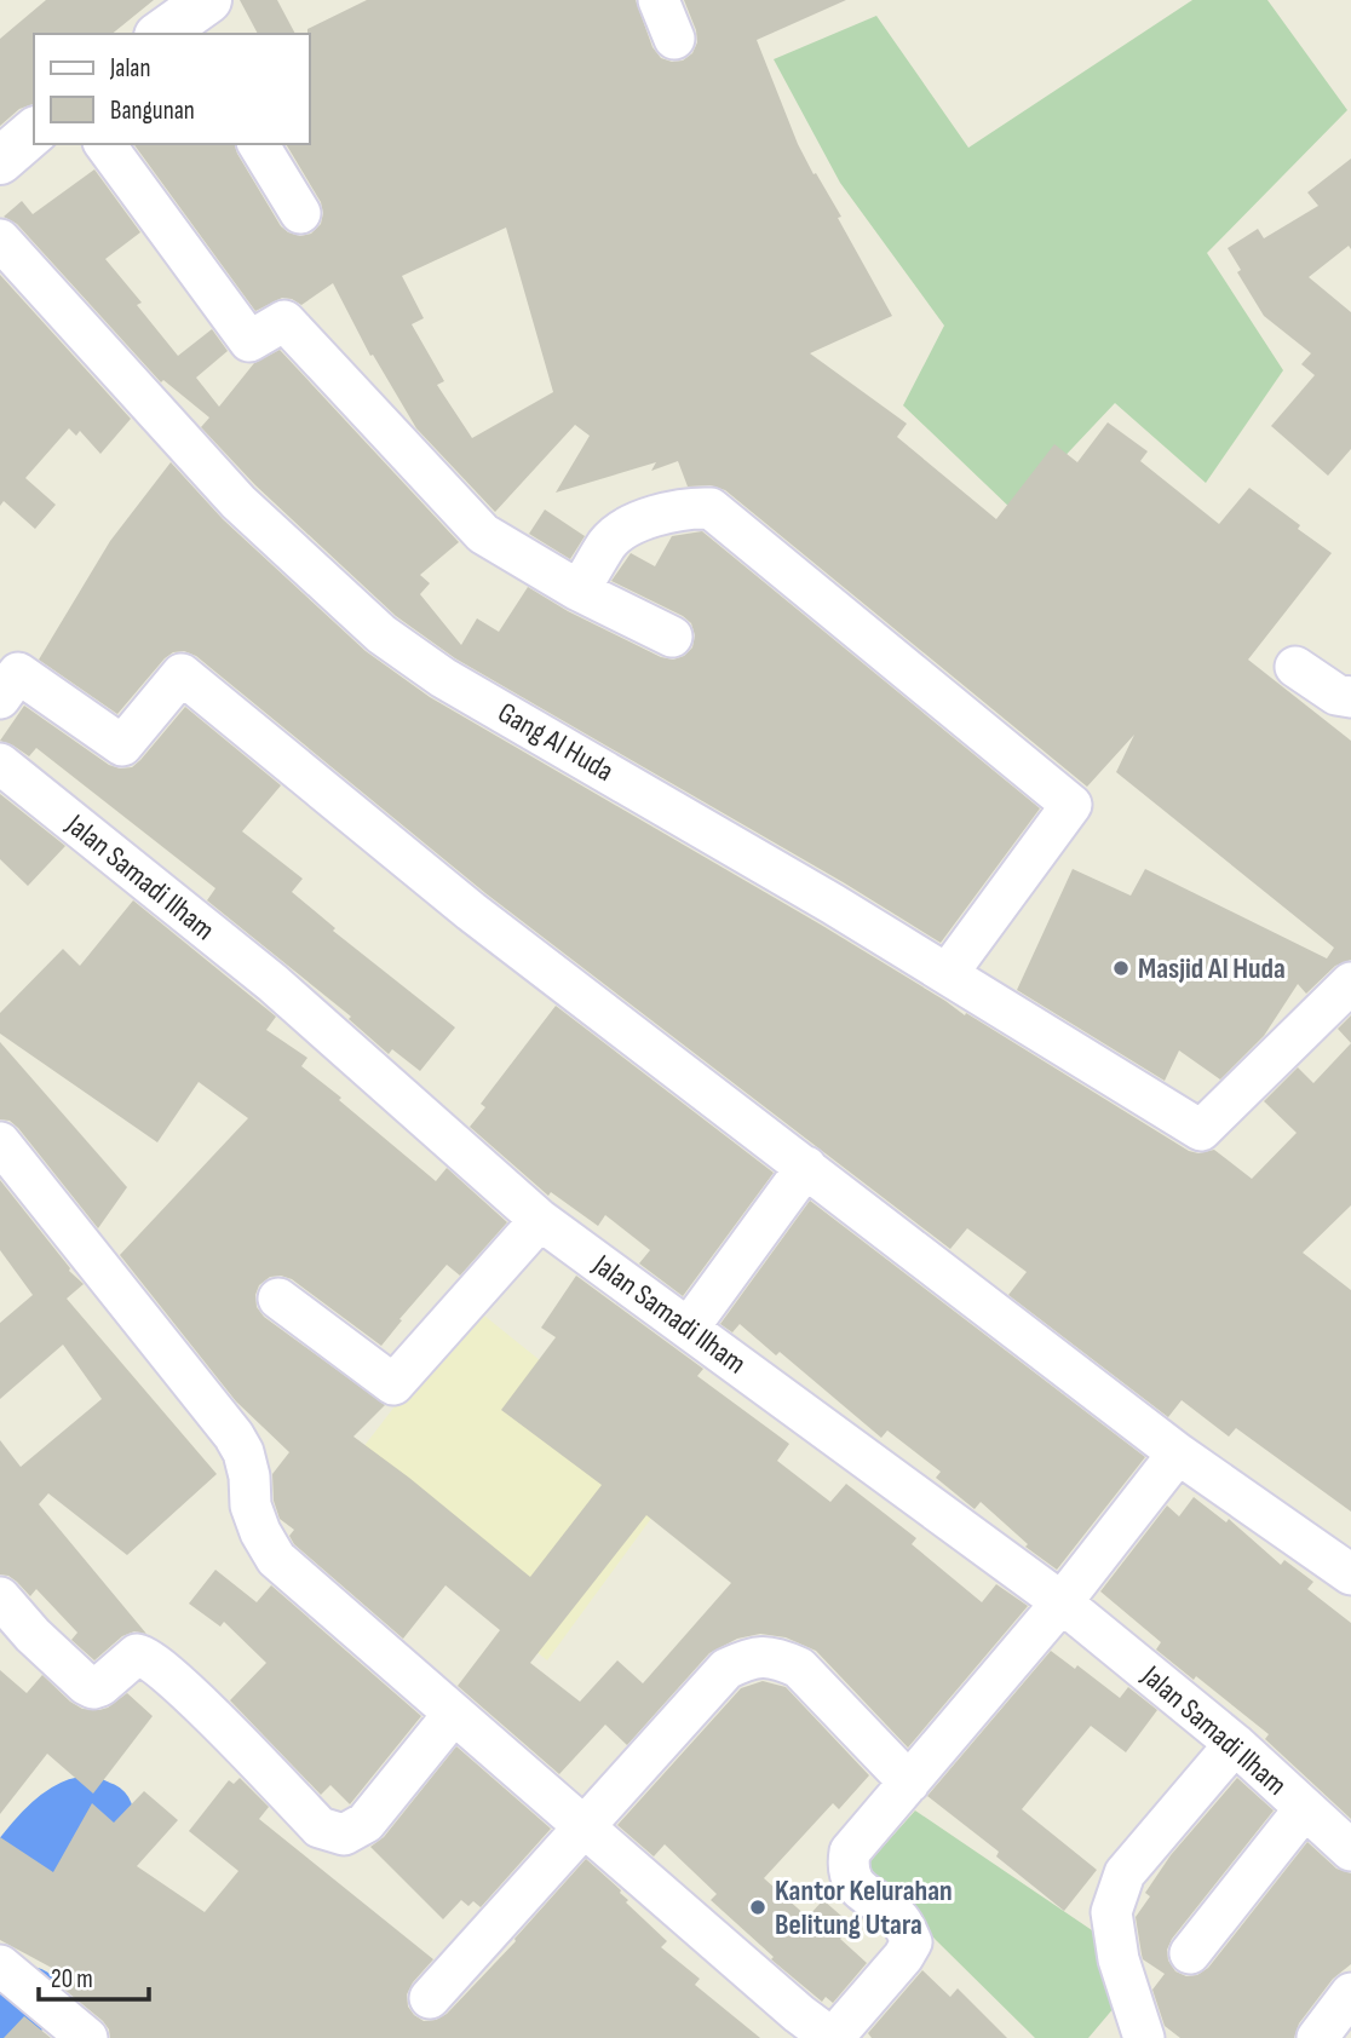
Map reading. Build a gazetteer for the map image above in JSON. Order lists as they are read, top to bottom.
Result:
{
  "streets": {
    "street": ["Gang Al Huda", "Jalan Samadi Ilham"]
  },
  "places": ["Masjid Al Huda", "Kantor Kelurahan Belitung Utara"],
  "legend": ["Jalan", "Bangunan"],
  "scale_bar": "20 m"
}
